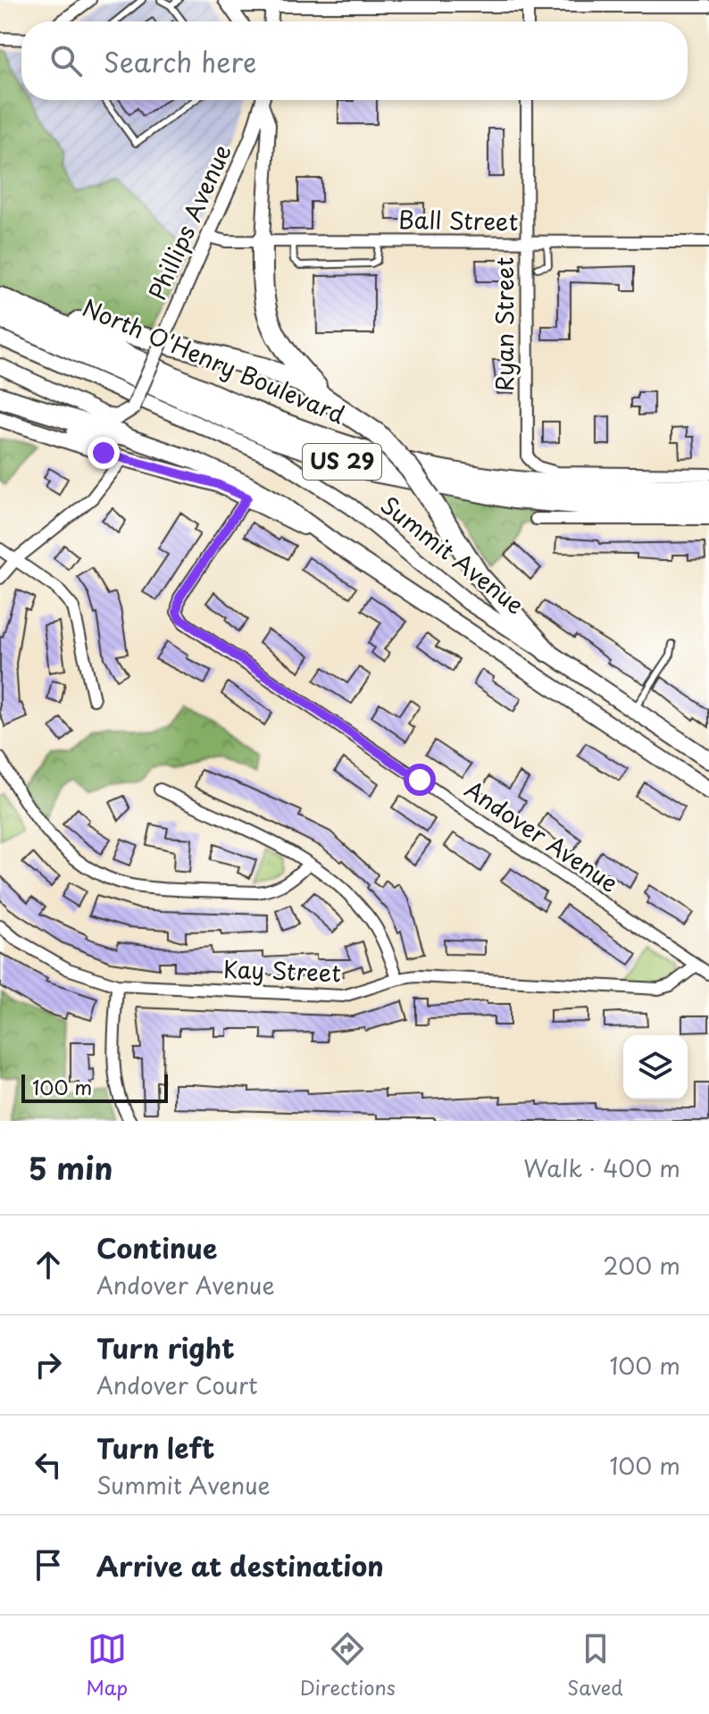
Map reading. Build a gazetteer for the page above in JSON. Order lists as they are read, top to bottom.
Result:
{
  "streets": {
    "highway": ["North O'Henry Boulevard", "US 29"],
    "main road": ["Summit Avenue"],
    "street": [
      "Ball Street",
      "Phillips Avenue",
      "Ryan Street",
      "Andover Avenue",
      "Kay Street"
    ]
  },
  "crossings": [
    ["Ball Street", "Phillips Avenue"],
    ["Ball Street", "Ryan Street"],
    ["Phillips Avenue", "Summit Avenue"],
    ["Summit Avenue", "Andover Avenue"],
    ["Andover Avenue", "Kay Street"]
  ],
  "scale_bar": "100 m",
  "page": {
    "search": "Search here",
    "scale": "100 m",
    "heading": ["5 min", "Walk · 400 m"],
    "list": [
      ["Continue", "Andover Avenue", "200 m"],
      ["Turn right", "Andover Court", "100 m"],
      ["Turn left", "Summit Avenue", "100 m"],
      "Arrive at destination"
    ],
    "nav": ["Map", "Directions", "Saved"]
  }
}
